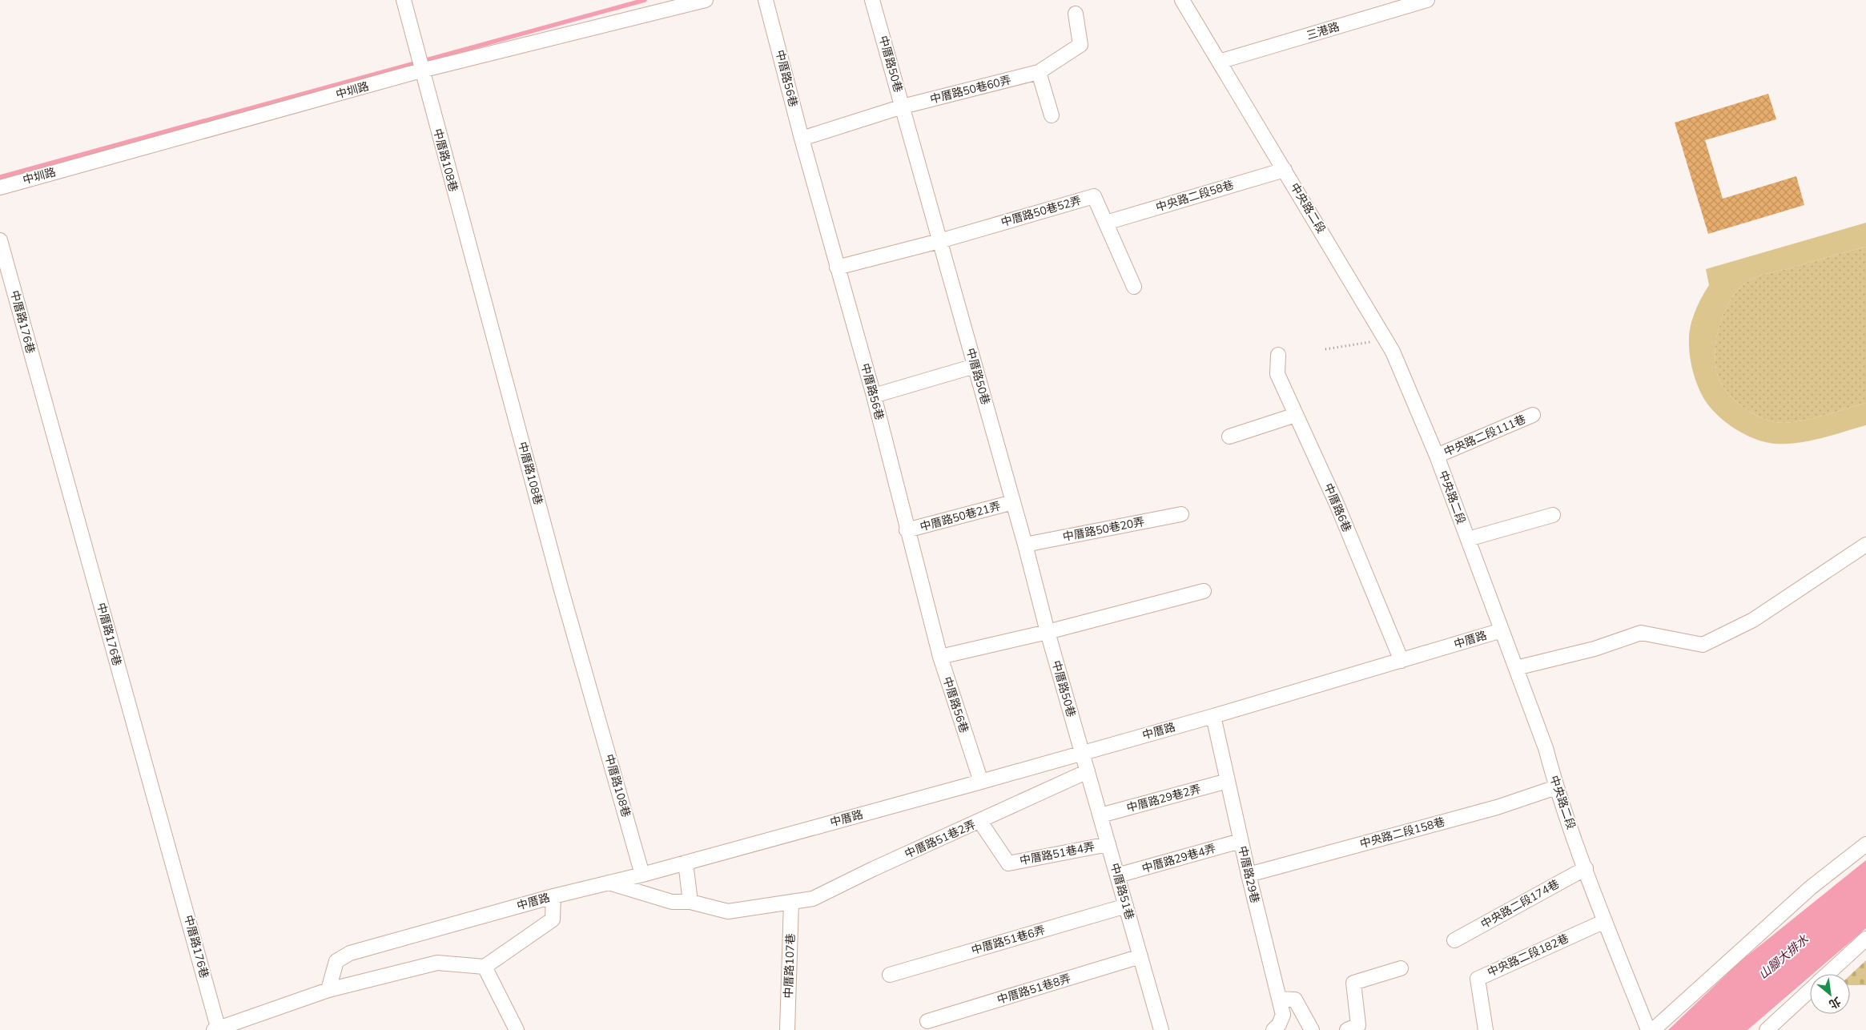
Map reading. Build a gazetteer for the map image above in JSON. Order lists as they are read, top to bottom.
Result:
{
  "streets": {
    "street": [
      "三港路",
      "中厝路50巷",
      "中厝路56巷",
      "中厝路50巷60弄",
      "中圳路",
      "中厝路108巷",
      "中央路二段58巷",
      "中央路二段",
      "中厝路50巷52弄",
      "中厝路176巷",
      "中央路二段111巷",
      "中厝路6巷",
      "中厝路50巷21弄",
      "中厝路50巷20弄",
      "中厝路",
      "中厝路29巷2弄",
      "中央路二段158巷",
      "中厝路51巷2弄",
      "中厝路51巷4弄",
      "中厝路29巷4弄",
      "中厝路29巷",
      "中厝路51巷",
      "中央路二段174巷",
      "中厝路51巷6弄",
      "中央路二段182巷",
      "中厝路107巷",
      "中厝路51巷8弄"
    ]
  },
  "crossings": [
    ["三港路", "中央路二段"],
    ["中厝路50巷", "中厝路50巷60弄"],
    ["中厝路50巷", "中厝路50巷52弄"],
    ["中厝路50巷", "中厝路50巷21弄"],
    ["中厝路50巷", "中厝路50巷20弄"],
    ["中厝路50巷", "中厝路"],
    ["中厝路50巷", "中厝路51巷"],
    ["中厝路56巷", "中厝路50巷60弄"],
    ["中厝路56巷", "中厝路50巷21弄"],
    ["中厝路56巷", "中厝路"],
    ["中圳路", "中厝路108巷"],
    ["中厝路108巷", "中厝路"],
    ["中央路二段58巷", "中央路二段"],
    ["中央路二段58巷", "中厝路50巷52弄"],
    ["中央路二段", "中央路二段111巷"],
    ["中央路二段", "中厝路"],
    ["中央路二段", "中央路二段158巷"],
    ["中央路二段", "中央路二段174巷"],
    ["中央路二段", "中央路二段182巷"],
    ["中厝路6巷", "中厝路"],
    ["中厝路", "中厝路51巷2弄"],
    ["中厝路", "中厝路29巷"],
    ["中厝路", "中厝路51巷"],
    ["中厝路29巷2弄", "中厝路29巷"],
    ["中厝路29巷2弄", "中厝路51巷"],
    ["中央路二段158巷", "中厝路29巷"],
    ["中厝路51巷2弄", "中厝路51巷4弄"],
    ["中厝路51巷2弄", "中厝路51巷"],
    ["中厝路51巷2弄", "中厝路107巷"],
    ["中厝路51巷4弄", "中厝路51巷"],
    ["中厝路29巷4弄", "中厝路29巷"],
    ["中厝路29巷4弄", "中厝路51巷"],
    ["中厝路51巷", "中厝路51巷6弄"],
    ["中厝路51巷", "中厝路51巷8弄"]
  ],
  "water": ["山腳大排水"],
  "north": "bottom right"
}
